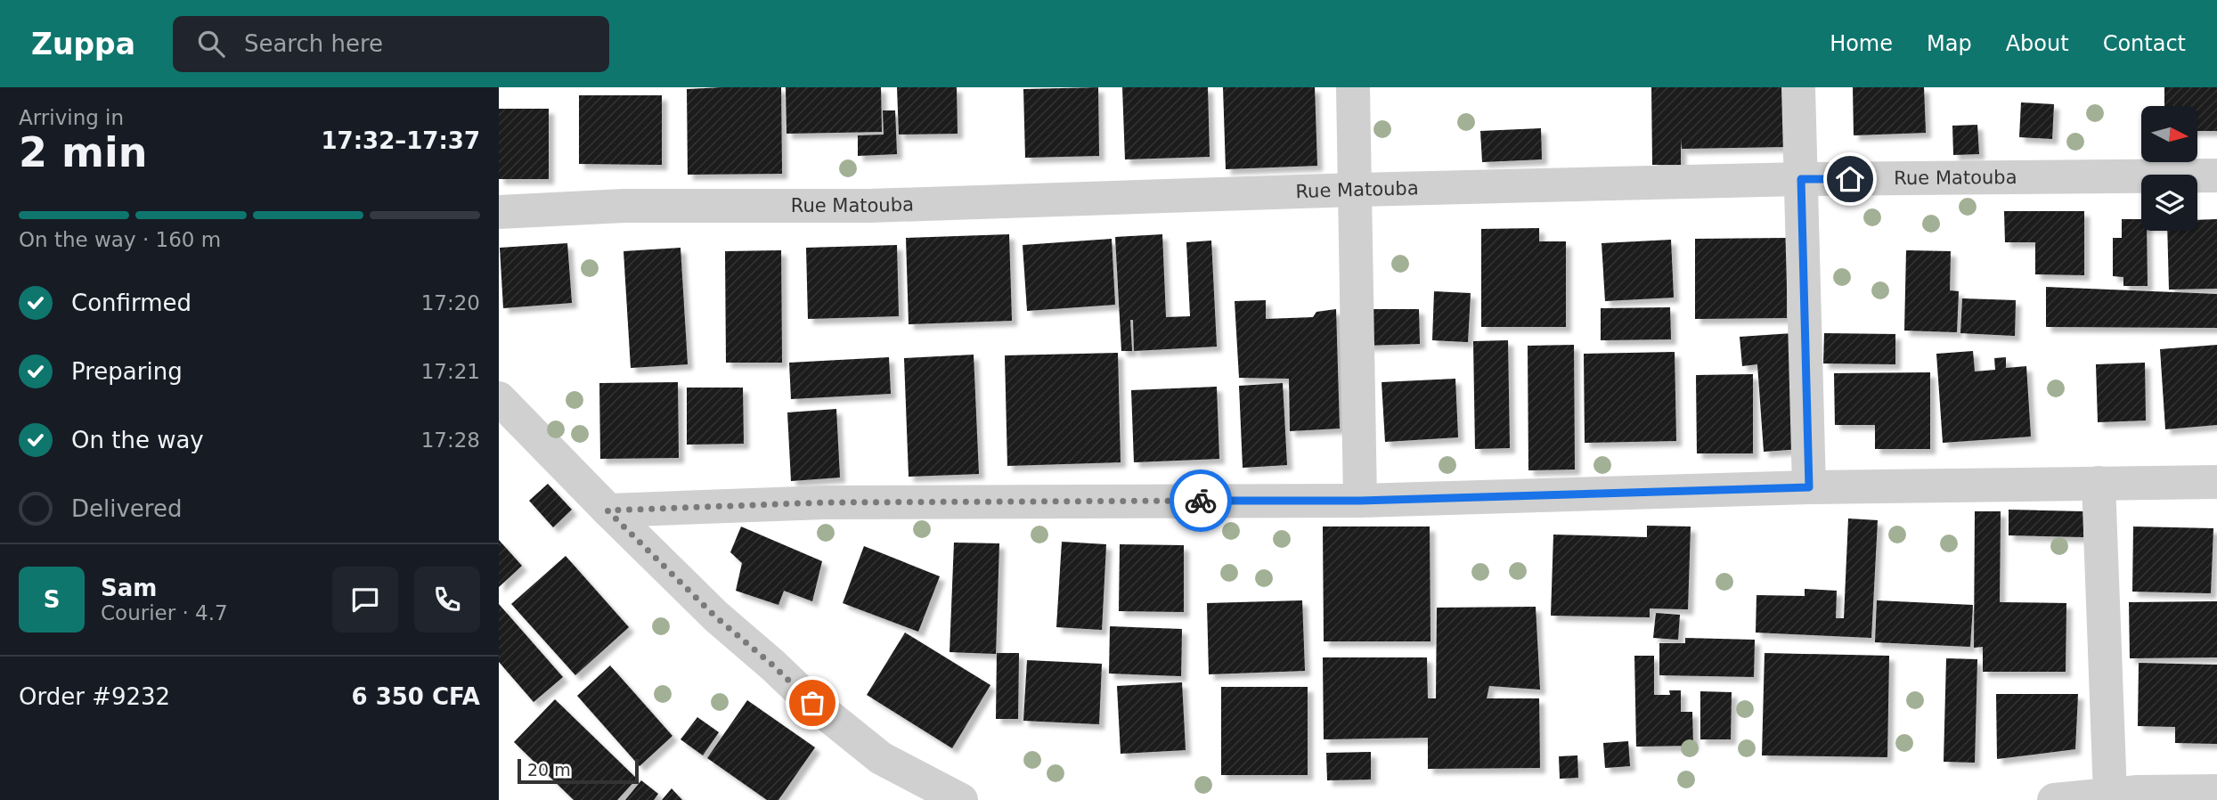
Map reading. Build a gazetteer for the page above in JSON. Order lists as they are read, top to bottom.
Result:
{
  "streets": {
    "street": ["Rue Matouba"]
  },
  "scale_bar": "20 m",
  "north": "right",
  "page": {
    "header": "Zuppa",
    "search": "Search here",
    "nav": [
      "Home",
      "Map",
      "About",
      "Contact"
    ],
    "heading": ["2 min", "Arriving in", "17:32–17:37"],
    "panel": [
      "Sam",
      "Courier · 4.7",
      "Order #9232",
      "6 350 CFA"
    ],
    "bar": "On the way · 160 m",
    "list": [
      ["Confirmed", "17:20"],
      ["Preparing", "17:21"],
      ["On the way", "17:28"],
      "Delivered"
    ],
    "round": "S",
    "scale": "20 m"
  }
}
